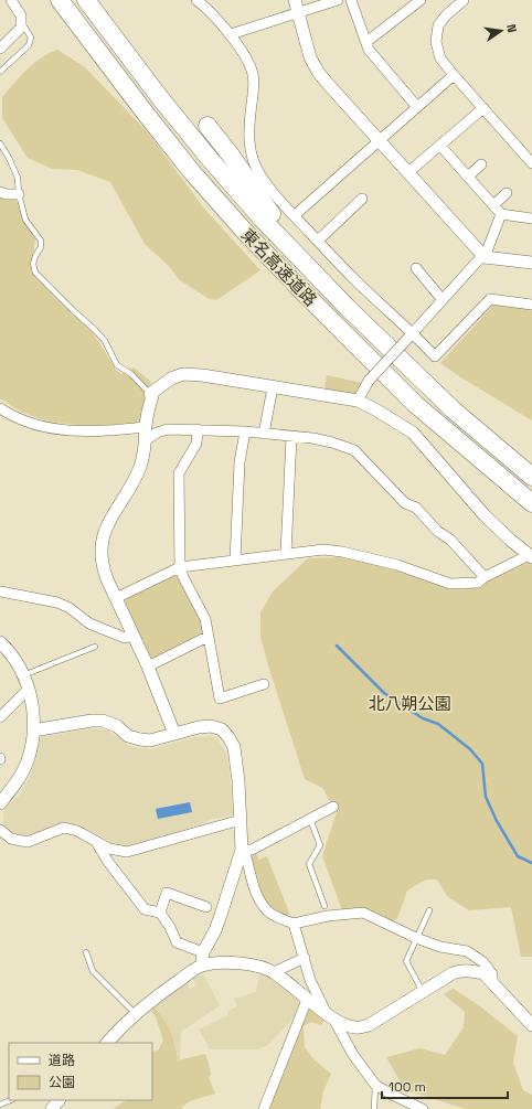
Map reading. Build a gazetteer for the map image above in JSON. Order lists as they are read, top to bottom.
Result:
{
  "streets": {
    "highway": ["東名高速道路"]
  },
  "parks": ["北八朔公園"],
  "legend": ["道路", "公園"],
  "scale_bar": "100 m",
  "north": "right"
}
